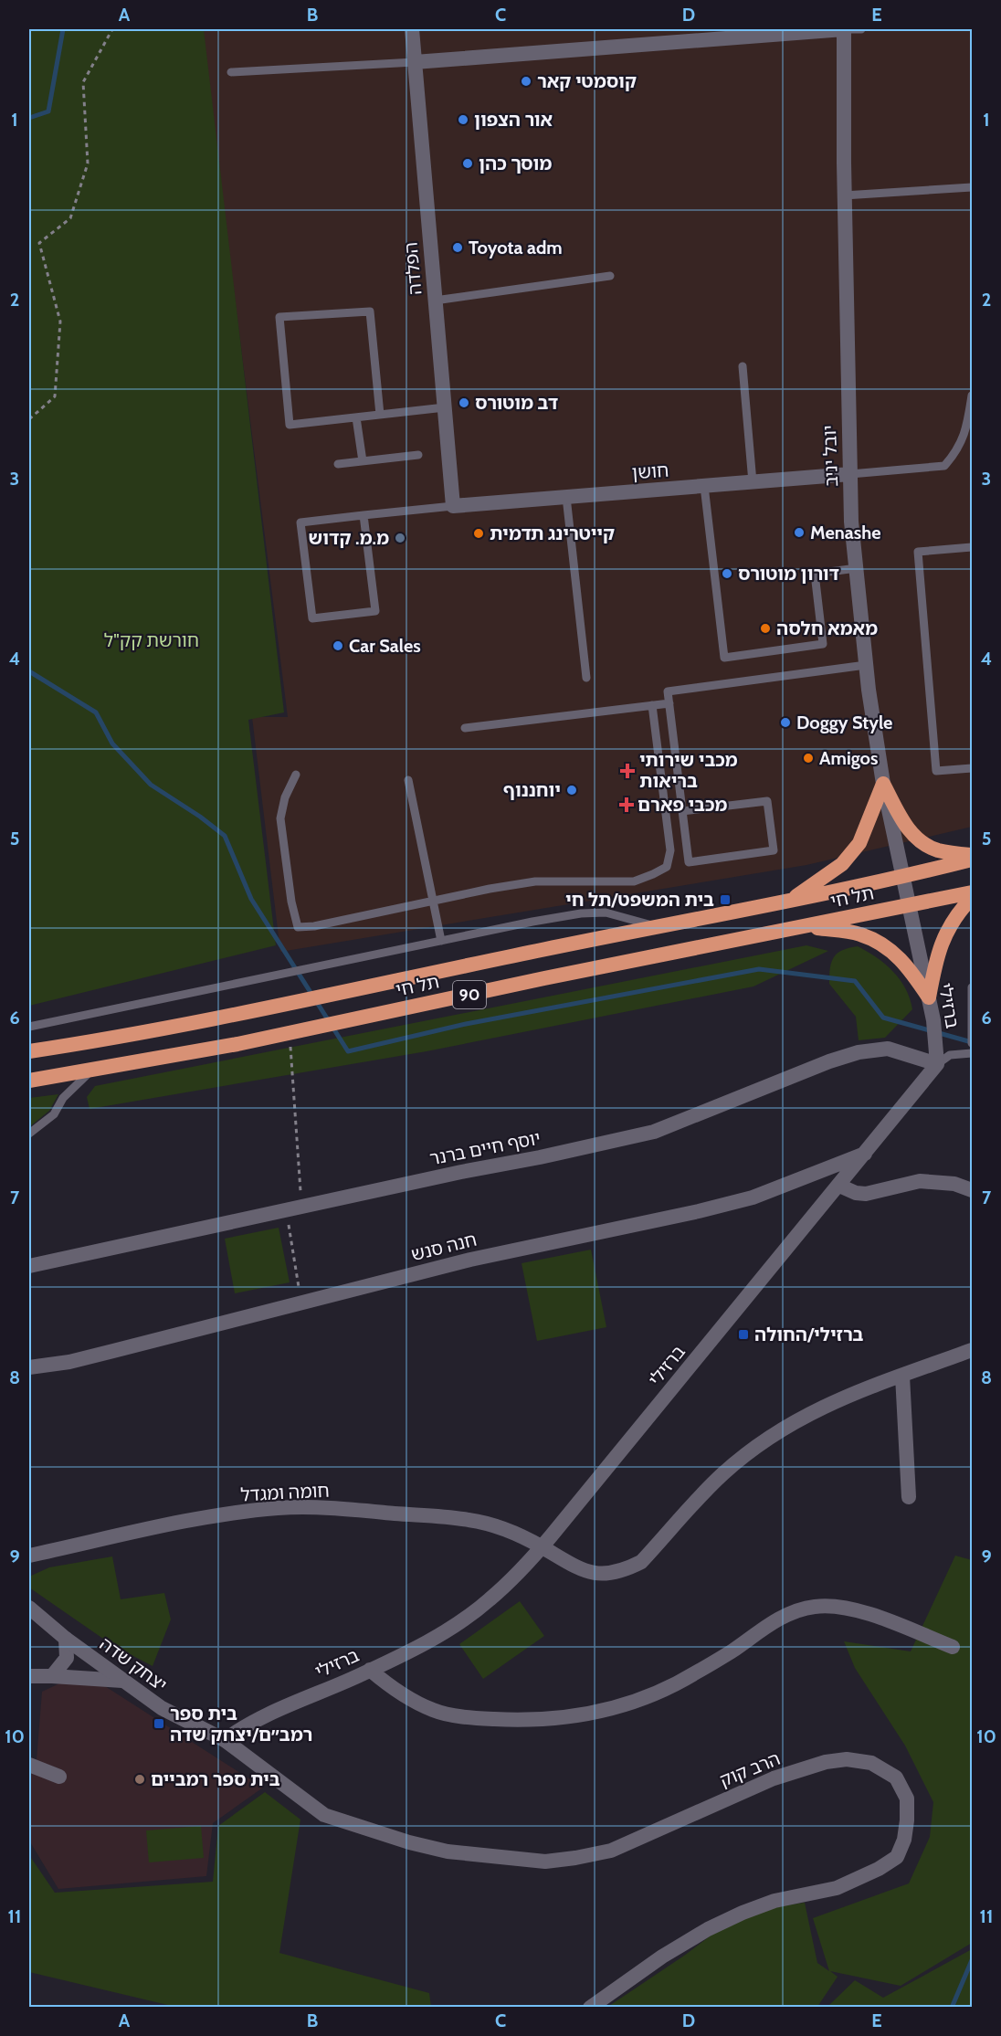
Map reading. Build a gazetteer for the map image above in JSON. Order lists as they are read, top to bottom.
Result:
{
  "streets": {
    "highway": ["תל חי", "90"],
    "street": [
      "הפלדה",
      "יובל יניב",
      "חושן",
      "ברזילי",
      "יוסף חיים ברנר",
      "חנה סנש",
      "חומה ומגדל",
      "יצחק שדה",
      "הרב קוק"
    ]
  },
  "crossings": [
    ["הפלדה", "חושן"],
    ["יובל יניב", "חושן"],
    ["יובל יניב", "תל חי"],
    ["יובל יניב", "90"],
    ["יובל יניב", "ברזילי"],
    ["תל חי", "90"],
    ["תל חי", "ברזילי"],
    ["90", "ברזילי"],
    ["ברזילי", "יוסף חיים ברנר"],
    ["ברזילי", "חנה סנש"],
    ["ברזילי", "חומה ומגדל"],
    ["ברזילי", "יצחק שדה"],
    ["ברזילי", "הרב קוק"],
    ["יצחק שדה", "הרב קוק"]
  ],
  "parks": ["חורשת קק\"ל"],
  "places": {
    "other": [
      "קוסמטי קאר",
      "אור הצפון",
      "מוסך כהן",
      "Toyota adm",
      "דב מוטורס",
      "Menashe",
      "קייטרינג תדמית",
      "מ.מ. קדוש",
      "דורון מוטורס",
      "מאמא חלסה",
      "Car Sales",
      "Doggy Style",
      "Amigos",
      "יוחננוף",
      "בית ספר רמביים"
    ],
    "health": ["מכבי שירותי בריאות", "מכבי פארם"],
    "transit": ["בית המשפט/תל חי", "ברזילי/החולה", "בית ספר רמב״ם/יצחק שדה"]
  },
  "grid": {
    "columns": [
      "A",
      "B",
      "C",
      "D",
      "E"
    ],
    "rows": [
      "1",
      "2",
      "3",
      "4",
      "5",
      "6",
      "7",
      "8",
      "9",
      "10",
      "11"
    ]
  }
}
